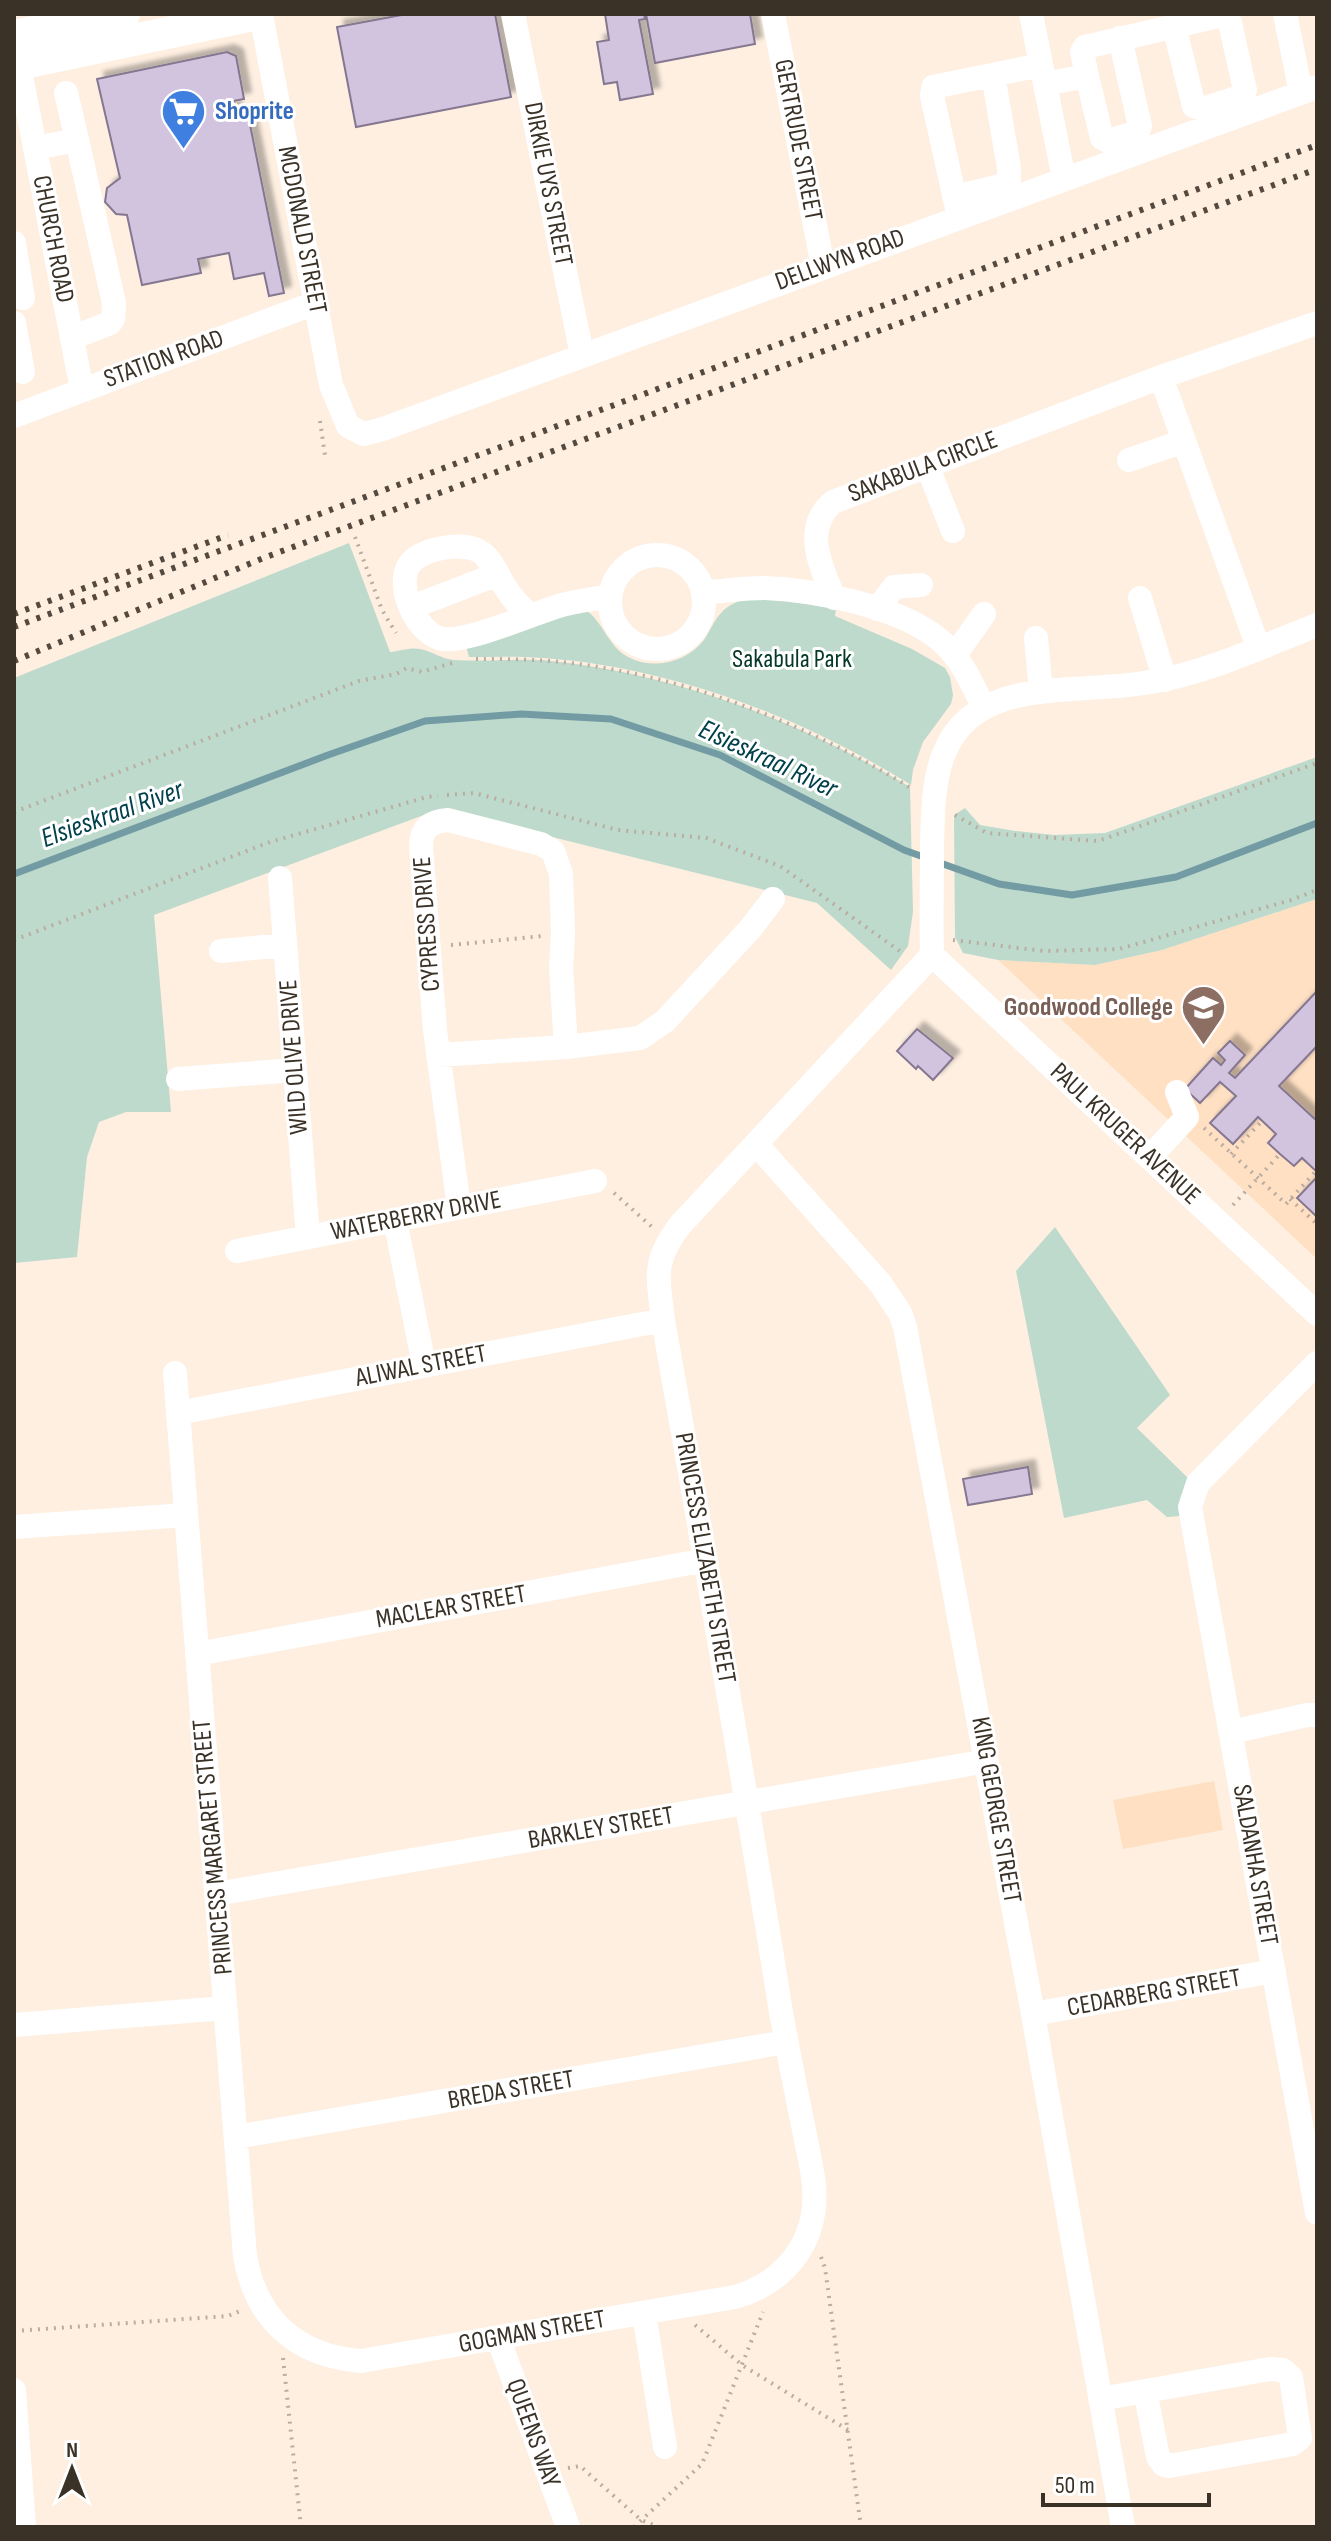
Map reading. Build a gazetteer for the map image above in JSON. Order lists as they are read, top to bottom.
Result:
{
  "streets": {
    "street": [
      "GERTRUDE STREET",
      "DIRKIE UYS STREET",
      "MCDONALD STREET",
      "CHURCH ROAD",
      "DELLWYN ROAD",
      "STATION ROAD",
      "SAKABULA CIRCLE",
      "CYPRESS DRIVE",
      "WILD OLIVE DRIVE",
      "PAUL KRUGER AVENUE",
      "WATERBERRY DRIVE",
      "ALIWAL STREET",
      "PRINCESS ELIZABETH STREET",
      "MACLEAR STREET",
      "KING GEORGE STREET",
      "BARKLEY STREET",
      "PRINCESS MARGARET STREET",
      "SALDANHA STREET",
      "CEDARBERG STREET",
      "BREDA STREET",
      "GOGMAN STREET",
      "QUEENS WAY"
    ]
  },
  "crossings": [
    ["GERTRUDE STREET", "DELLWYN ROAD"],
    ["DIRKIE UYS STREET", "DELLWYN ROAD"],
    ["MCDONALD STREET", "DELLWYN ROAD"],
    ["MCDONALD STREET", "STATION ROAD"],
    ["CHURCH ROAD", "STATION ROAD"],
    ["CYPRESS DRIVE", "WATERBERRY DRIVE"],
    ["WILD OLIVE DRIVE", "WATERBERRY DRIVE"],
    ["ALIWAL STREET", "PRINCESS ELIZABETH STREET"],
    ["ALIWAL STREET", "PRINCESS MARGARET STREET"],
    ["PRINCESS ELIZABETH STREET", "MACLEAR STREET"],
    ["PRINCESS ELIZABETH STREET", "BARKLEY STREET"],
    ["PRINCESS ELIZABETH STREET", "BREDA STREET"],
    ["PRINCESS ELIZABETH STREET", "GOGMAN STREET"],
    ["MACLEAR STREET", "PRINCESS MARGARET STREET"],
    ["KING GEORGE STREET", "BARKLEY STREET"],
    ["KING GEORGE STREET", "CEDARBERG STREET"],
    ["BARKLEY STREET", "PRINCESS MARGARET STREET"],
    ["PRINCESS MARGARET STREET", "BREDA STREET"],
    ["PRINCESS MARGARET STREET", "GOGMAN STREET"],
    ["SALDANHA STREET", "CEDARBERG STREET"],
    ["GOGMAN STREET", "QUEENS WAY"]
  ],
  "water": ["Elsieskraal River"],
  "parks": ["Sakabula Park"],
  "places": {
    "supermarket": ["Shoprite"],
    "school or university": ["Goodwood College"]
  },
  "scale_bar": "50 m",
  "north": "top"
}
